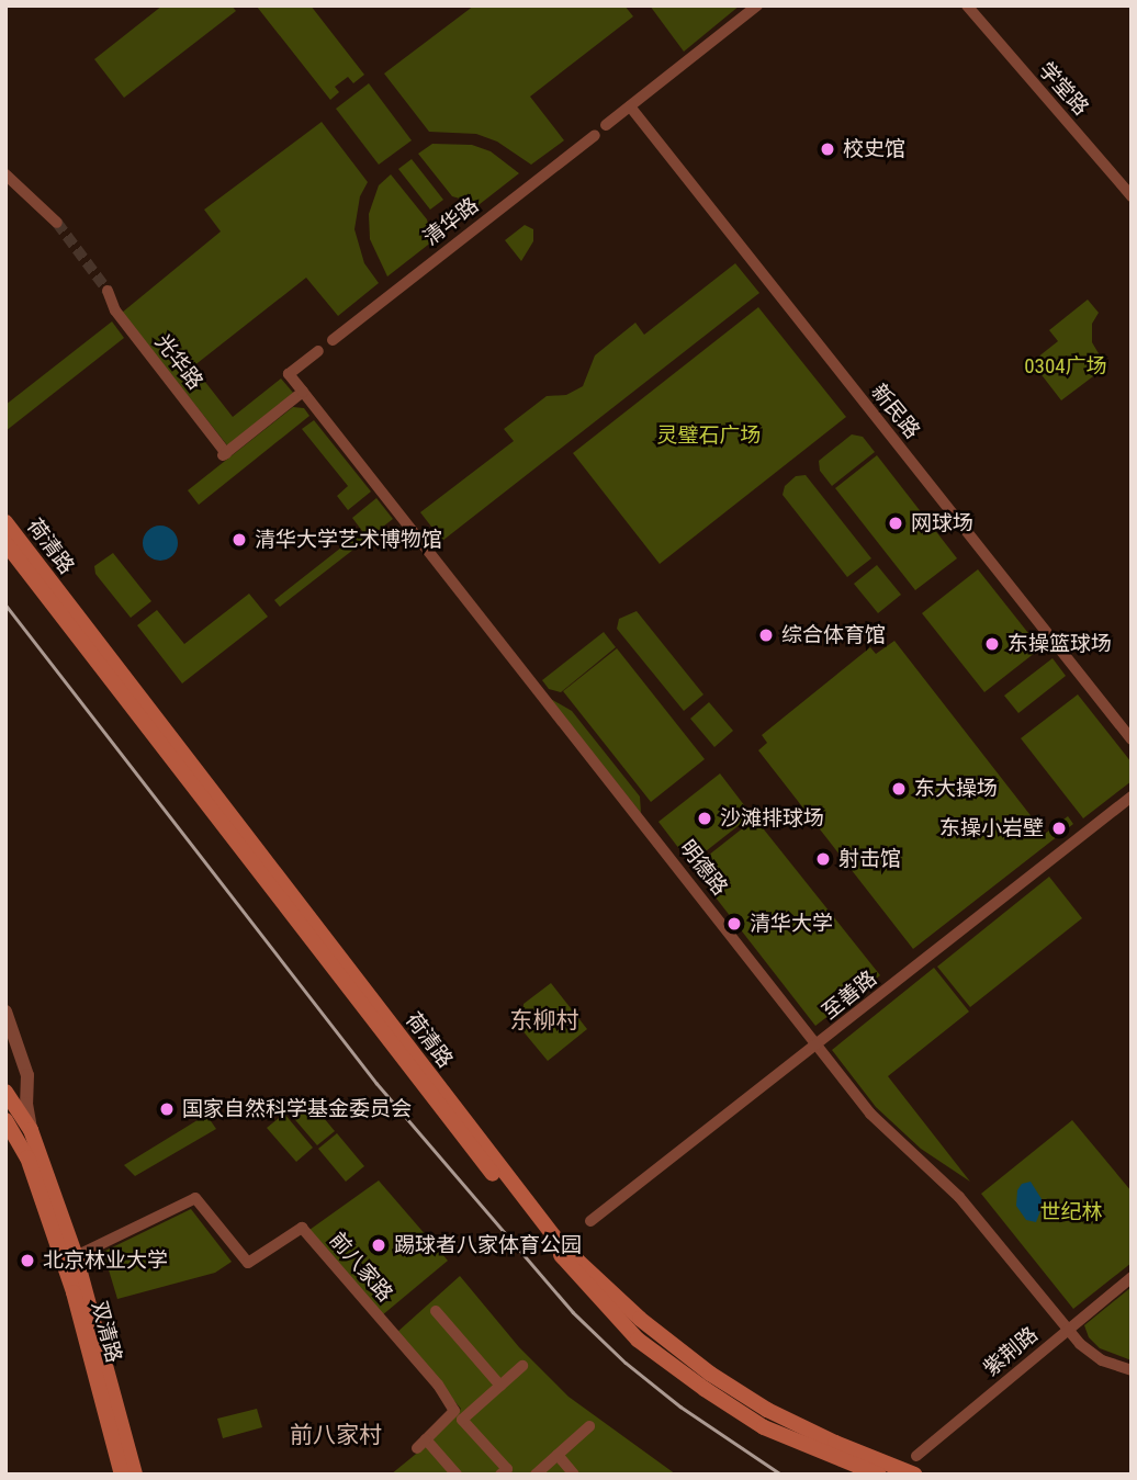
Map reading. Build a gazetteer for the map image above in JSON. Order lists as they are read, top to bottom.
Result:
{
  "streets": {
    "main road": ["荷清路", "双清路"],
    "street": [
      "学堂路",
      "清华路",
      "光华路",
      "新民路",
      "明德路",
      "至善路",
      "前八家路",
      "紫荆路"
    ]
  },
  "crossings": [
    ["光华路", "明德路"],
    ["明德路", "至善路"],
    ["明德路", "紫荆路"],
    ["前八家路", "双清路"]
  ],
  "districts": ["东柳村", "前八家村"],
  "parks": ["0304广场", "灵璧石广场", "世纪林"],
  "places": [
    "校史馆",
    "网球场",
    "清华大学艺术博物馆",
    "综合体育馆",
    "东操篮球场",
    "东大操场",
    "沙滩排球场",
    "东操小岩壁",
    "射击馆",
    "清华大学",
    "国家自然科学基金委员会",
    "踢球者八家体育公园",
    "北京林业大学"
  ]
}
